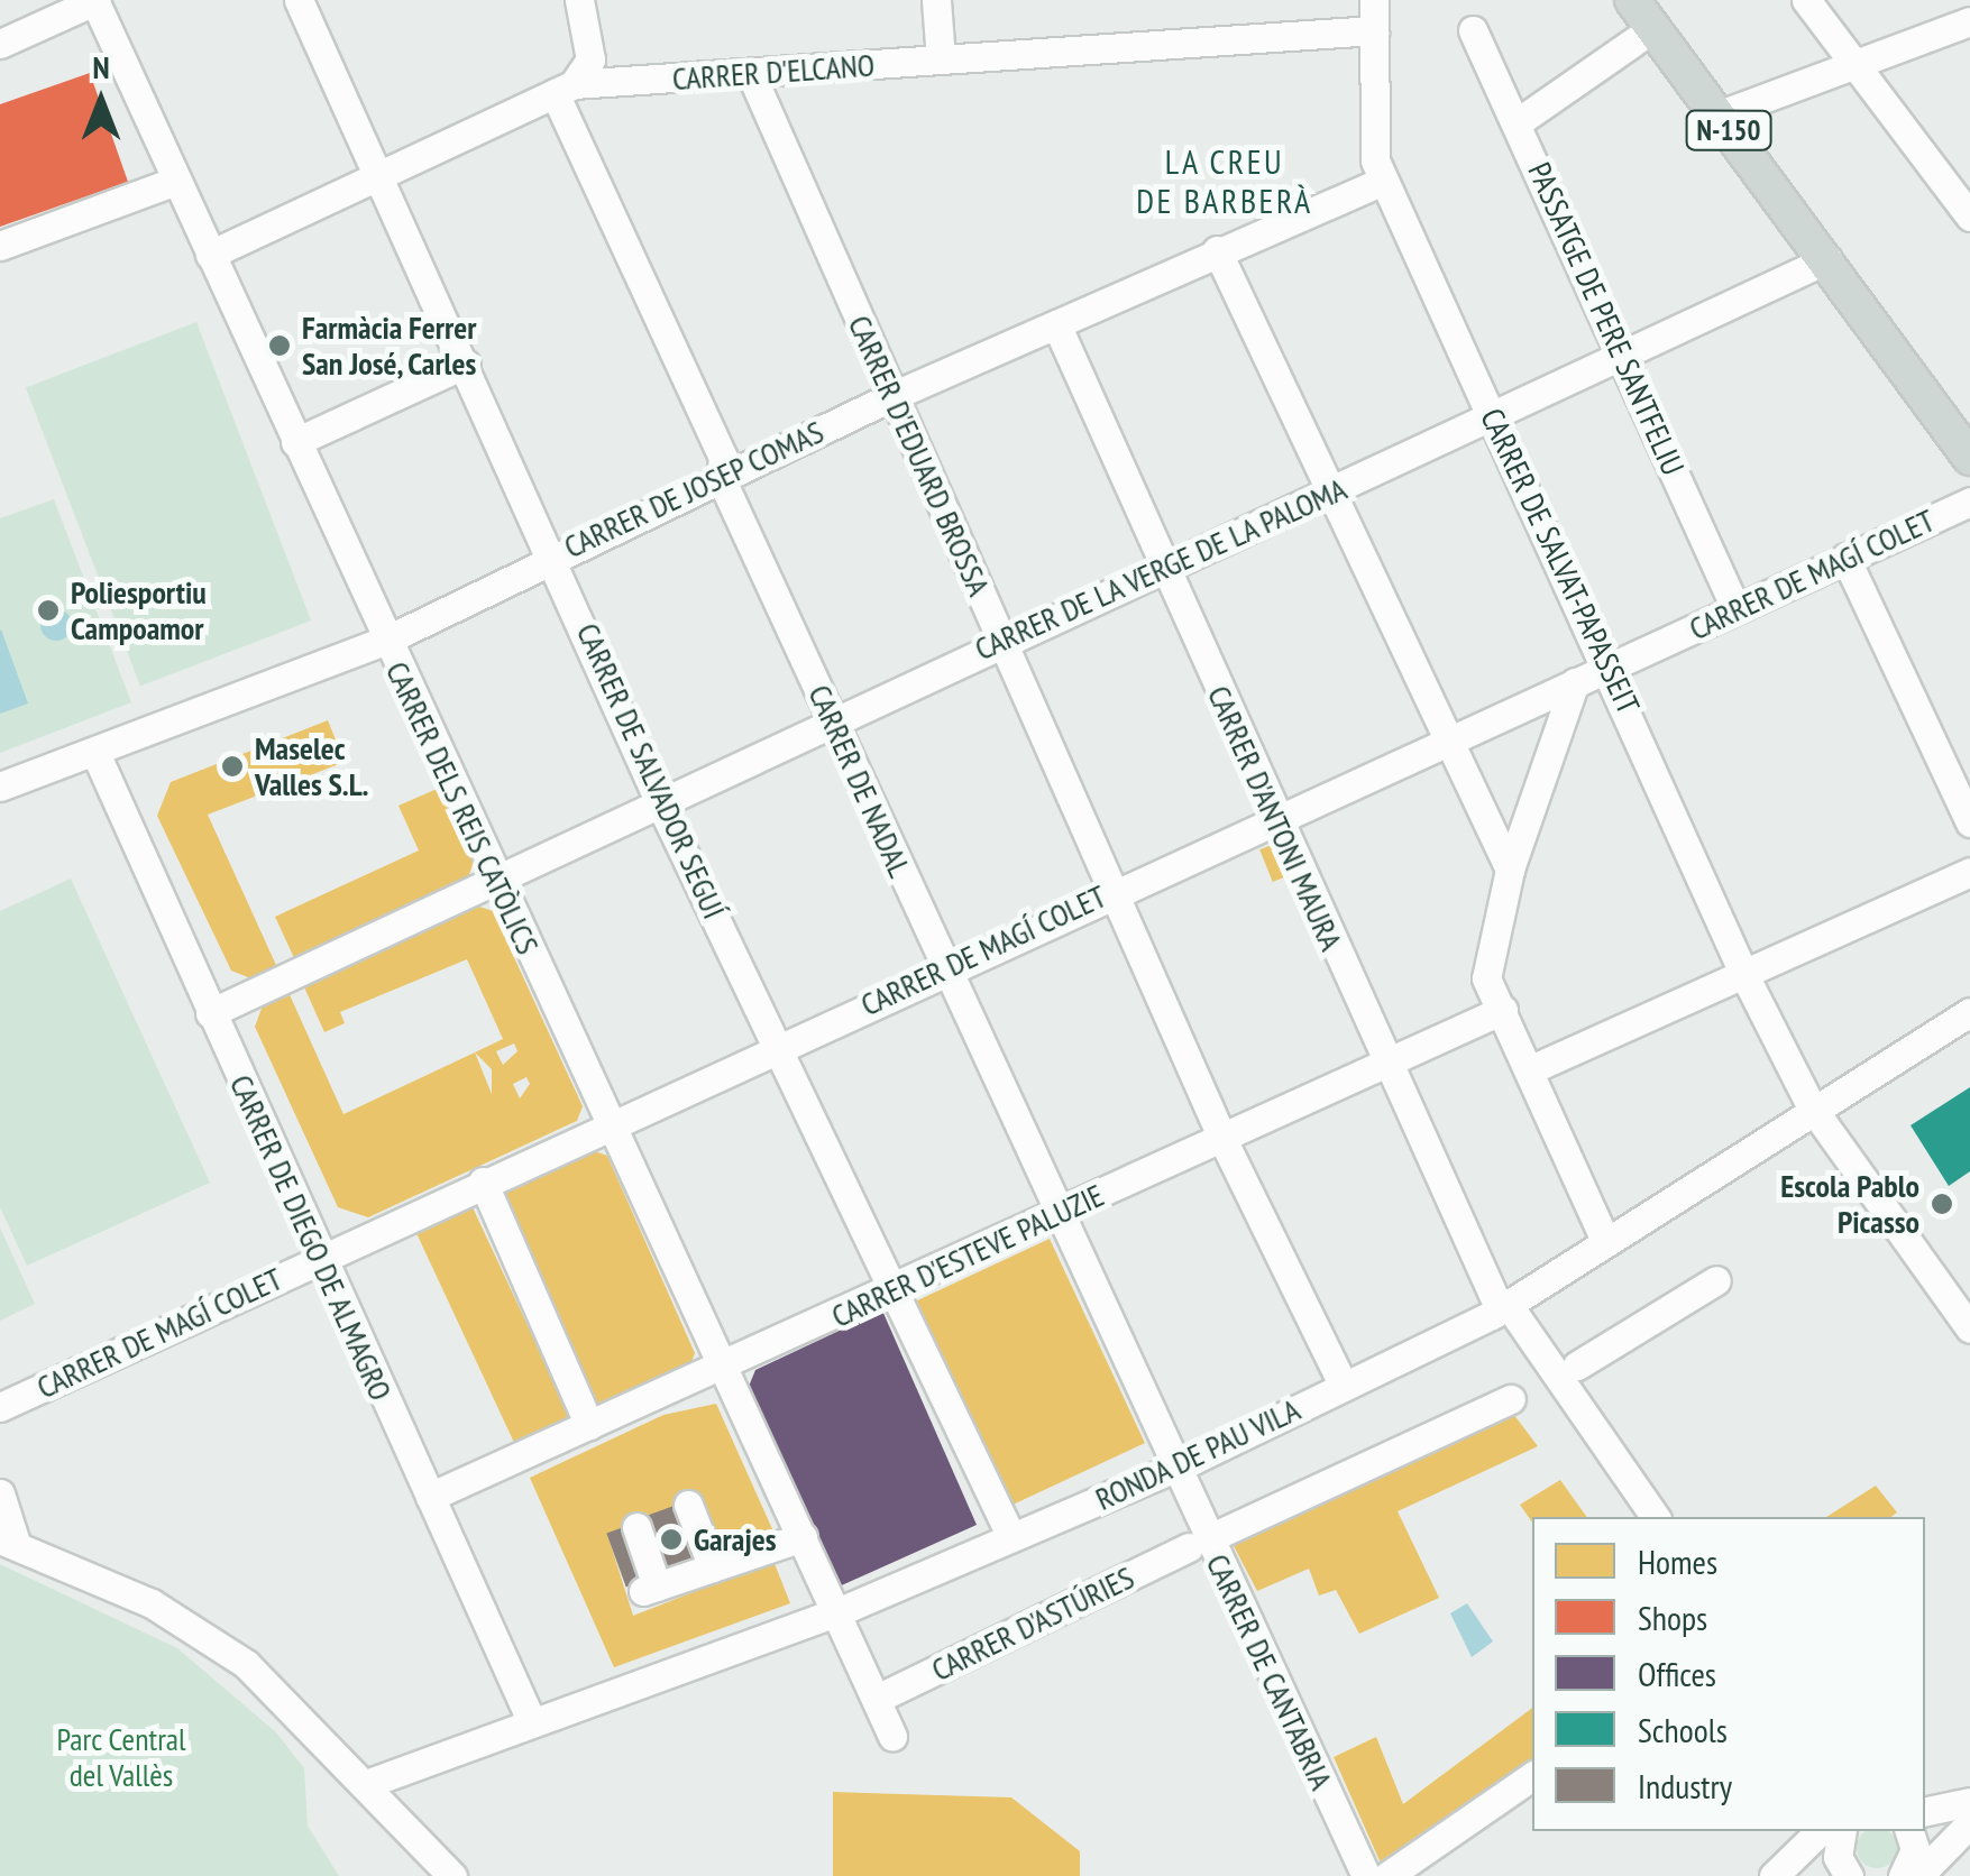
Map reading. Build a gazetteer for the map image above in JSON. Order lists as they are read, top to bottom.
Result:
{
  "streets": {
    "main road": ["N-150"],
    "street": [
      "CARRER D'ELCANO",
      "PASSATGE DE PERE SANTFELIU",
      "CARRER D'EDUARD BROSSA",
      "CARRER DE JOSEP COMAS",
      "CARRER DE SALVAT-PAPASSEIT",
      "CARRER DE LA VERGE DE LA PALOMA",
      "CARRER DE MAGÍ COLET",
      "CARRER DE SALVADOR SEGUÍ",
      "CARRER DE NADAL",
      "CARRER DELS REIS CATÒLICS",
      "CARRER D'ANTONI MAURA",
      "CARRER DE DIEGO DE ALMAGRO",
      "CARRER D'ESTEVE PALUZIE",
      "RONDA DE PAU VILA",
      "CARRER D'ASTÚRIES",
      "CARRER DE CANTABRIA"
    ]
  },
  "crossings": [
    ["CARRER D'ELCANO", "CARRER D'EDUARD BROSSA"],
    ["CARRER D'ELCANO", "CARRER DE SALVAT-PAPASSEIT"],
    ["CARRER D'ELCANO", "CARRER DE SALVADOR SEGUÍ"],
    ["CARRER D'ELCANO", "CARRER DE NADAL"],
    ["CARRER D'ELCANO", "CARRER DELS REIS CATÒLICS"],
    ["N-150", "CARRER DE LA VERGE DE LA PALOMA"],
    ["PASSATGE DE PERE SANTFELIU", "CARRER DE LA VERGE DE LA PALOMA"],
    ["PASSATGE DE PERE SANTFELIU", "CARRER DE MAGÍ COLET"],
    ["CARRER D'EDUARD BROSSA", "CARRER DE JOSEP COMAS"],
    ["CARRER D'EDUARD BROSSA", "CARRER DE LA VERGE DE LA PALOMA"],
    ["CARRER D'EDUARD BROSSA", "CARRER DE MAGÍ COLET"],
    ["CARRER D'EDUARD BROSSA", "CARRER D'ESTEVE PALUZIE"],
    ["CARRER D'EDUARD BROSSA", "RONDA DE PAU VILA"],
    ["CARRER DE JOSEP COMAS", "CARRER DE SALVAT-PAPASSEIT"],
    ["CARRER DE JOSEP COMAS", "CARRER DE SALVADOR SEGUÍ"],
    ["CARRER DE JOSEP COMAS", "CARRER DE NADAL"],
    ["CARRER DE JOSEP COMAS", "CARRER DELS REIS CATÒLICS"],
    ["CARRER DE JOSEP COMAS", "CARRER D'ANTONI MAURA"],
    ["CARRER DE JOSEP COMAS", "CARRER DE DIEGO DE ALMAGRO"],
    ["CARRER DE SALVAT-PAPASSEIT", "CARRER DE LA VERGE DE LA PALOMA"],
    ["CARRER DE SALVAT-PAPASSEIT", "CARRER DE MAGÍ COLET"],
    ["CARRER DE SALVAT-PAPASSEIT", "RONDA DE PAU VILA"],
    ["CARRER DE LA VERGE DE LA PALOMA", "CARRER DE SALVADOR SEGUÍ"],
    ["CARRER DE LA VERGE DE LA PALOMA", "CARRER DE NADAL"],
    ["CARRER DE LA VERGE DE LA PALOMA", "CARRER DELS REIS CATÒLICS"],
    ["CARRER DE LA VERGE DE LA PALOMA", "CARRER D'ANTONI MAURA"],
    ["CARRER DE LA VERGE DE LA PALOMA", "CARRER DE DIEGO DE ALMAGRO"],
    ["CARRER DE MAGÍ COLET", "CARRER DE SALVADOR SEGUÍ"],
    ["CARRER DE MAGÍ COLET", "CARRER DE NADAL"],
    ["CARRER DE MAGÍ COLET", "CARRER DELS REIS CATÒLICS"],
    ["CARRER DE MAGÍ COLET", "CARRER D'ANTONI MAURA"],
    ["CARRER DE MAGÍ COLET", "CARRER DE DIEGO DE ALMAGRO"],
    ["CARRER DE SALVADOR SEGUÍ", "CARRER D'ESTEVE PALUZIE"],
    ["CARRER DE SALVADOR SEGUÍ", "RONDA DE PAU VILA"],
    ["CARRER DE NADAL", "CARRER D'ESTEVE PALUZIE"],
    ["CARRER DE NADAL", "RONDA DE PAU VILA"],
    ["CARRER DE NADAL", "CARRER DE CANTABRIA"],
    ["CARRER DELS REIS CATÒLICS", "CARRER D'ESTEVE PALUZIE"],
    ["CARRER DELS REIS CATÒLICS", "RONDA DE PAU VILA"],
    ["CARRER DELS REIS CATÒLICS", "CARRER D'ASTÚRIES"],
    ["CARRER D'ANTONI MAURA", "CARRER D'ESTEVE PALUZIE"],
    ["CARRER D'ANTONI MAURA", "RONDA DE PAU VILA"],
    ["CARRER DE DIEGO DE ALMAGRO", "CARRER D'ESTEVE PALUZIE"],
    ["CARRER DE DIEGO DE ALMAGRO", "RONDA DE PAU VILA"],
    ["RONDA DE PAU VILA", "CARRER DE CANTABRIA"]
  ],
  "districts": ["LA CREU DE BARBERÀ"],
  "parks": ["Parc Central del Vallès"],
  "places": [
    "Farmàcia Ferrer San José, Carles",
    "Poliesportiu Campoamor",
    "Maselec Valles S.L.",
    "Escola Pablo Picasso",
    "Garajes"
  ],
  "legend": [
    "Homes",
    "Shops",
    "Offices",
    "Schools",
    "Industry"
  ],
  "north": "top"
}
